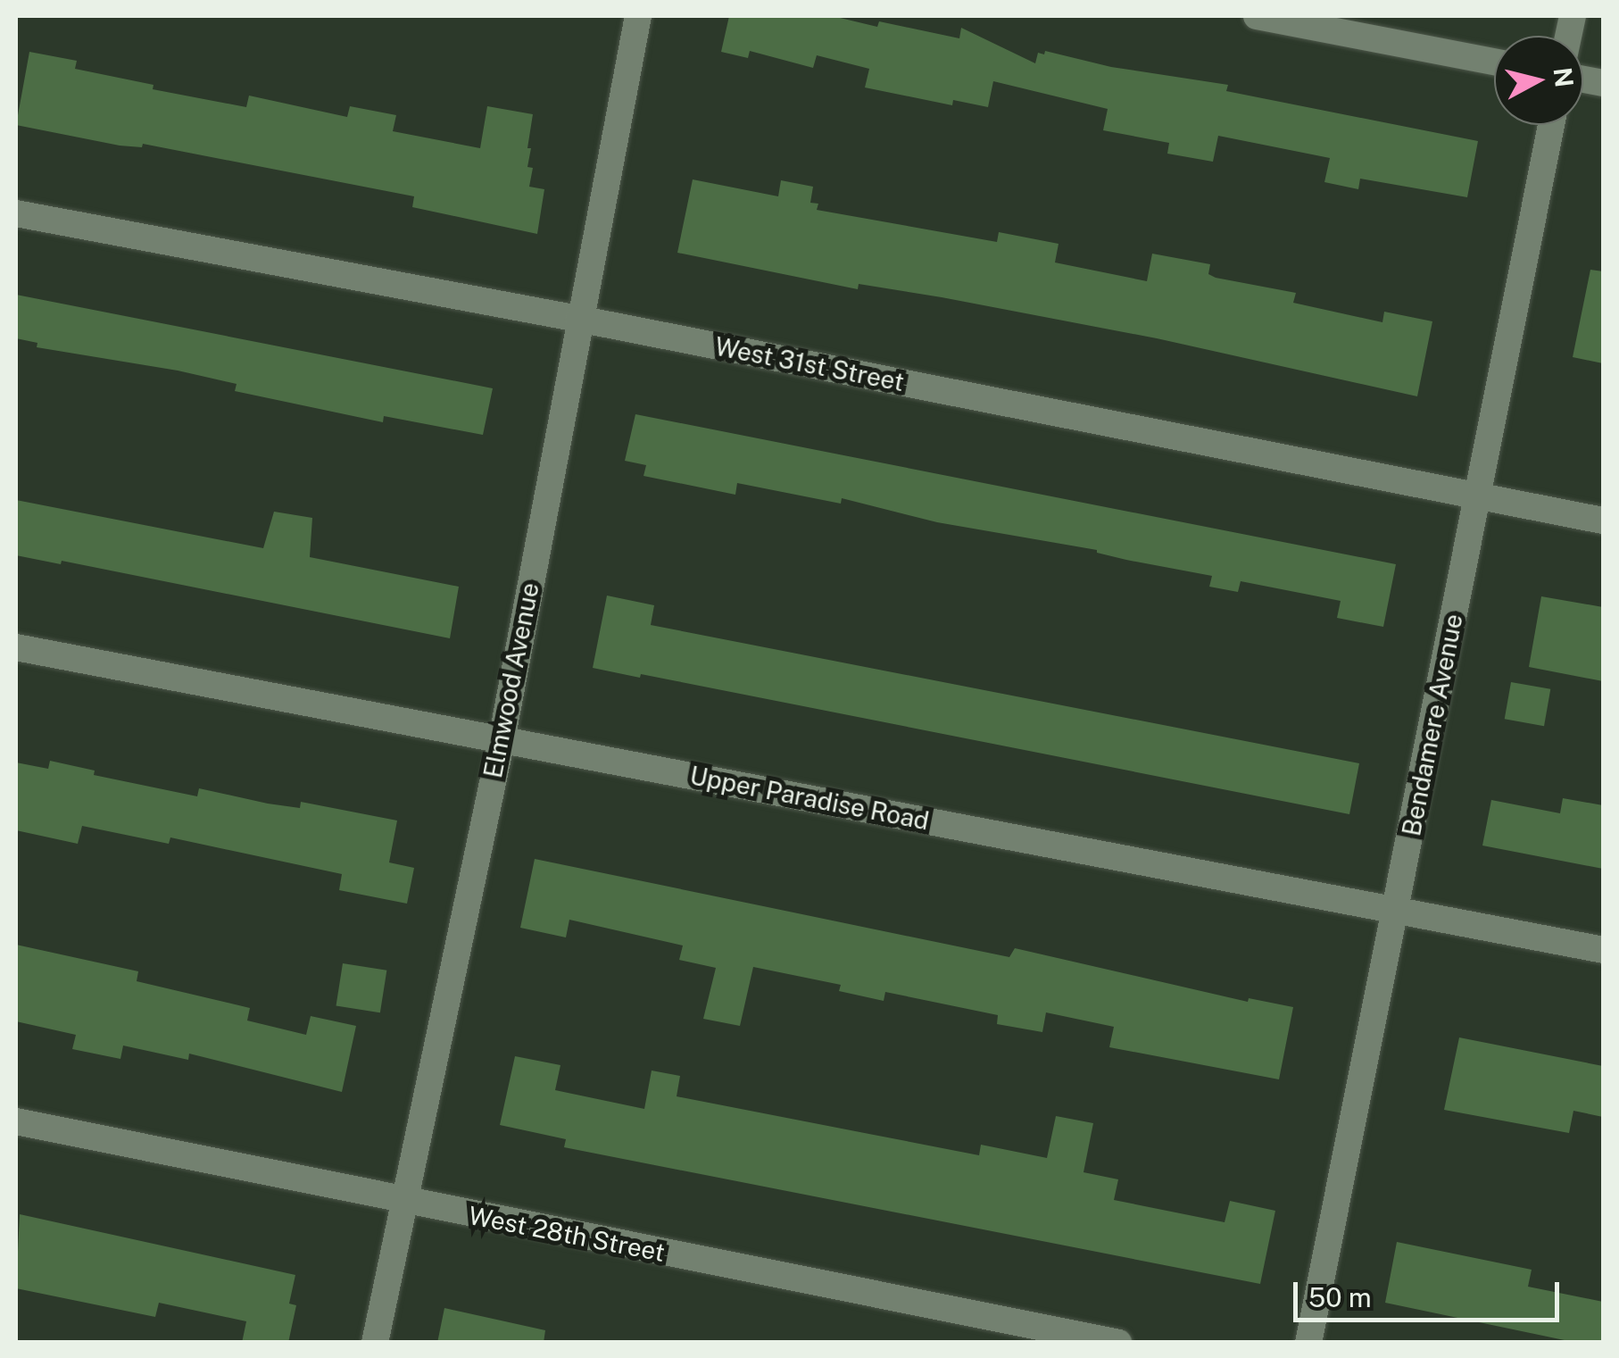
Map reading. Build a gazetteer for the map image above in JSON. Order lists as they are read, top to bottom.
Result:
{
  "streets": {
    "street": [
      "West 31st Street",
      "Elmwood Avenue",
      "Bendamere Avenue",
      "Upper Paradise Road",
      "West 28th Street"
    ]
  },
  "crossings": [
    ["West 31st Street", "Elmwood Avenue"],
    ["West 31st Street", "Bendamere Avenue"],
    ["Elmwood Avenue", "Upper Paradise Road"],
    ["Elmwood Avenue", "West 28th Street"],
    ["Bendamere Avenue", "Upper Paradise Road"]
  ],
  "scale_bar": "50 m",
  "north": "right"
}
